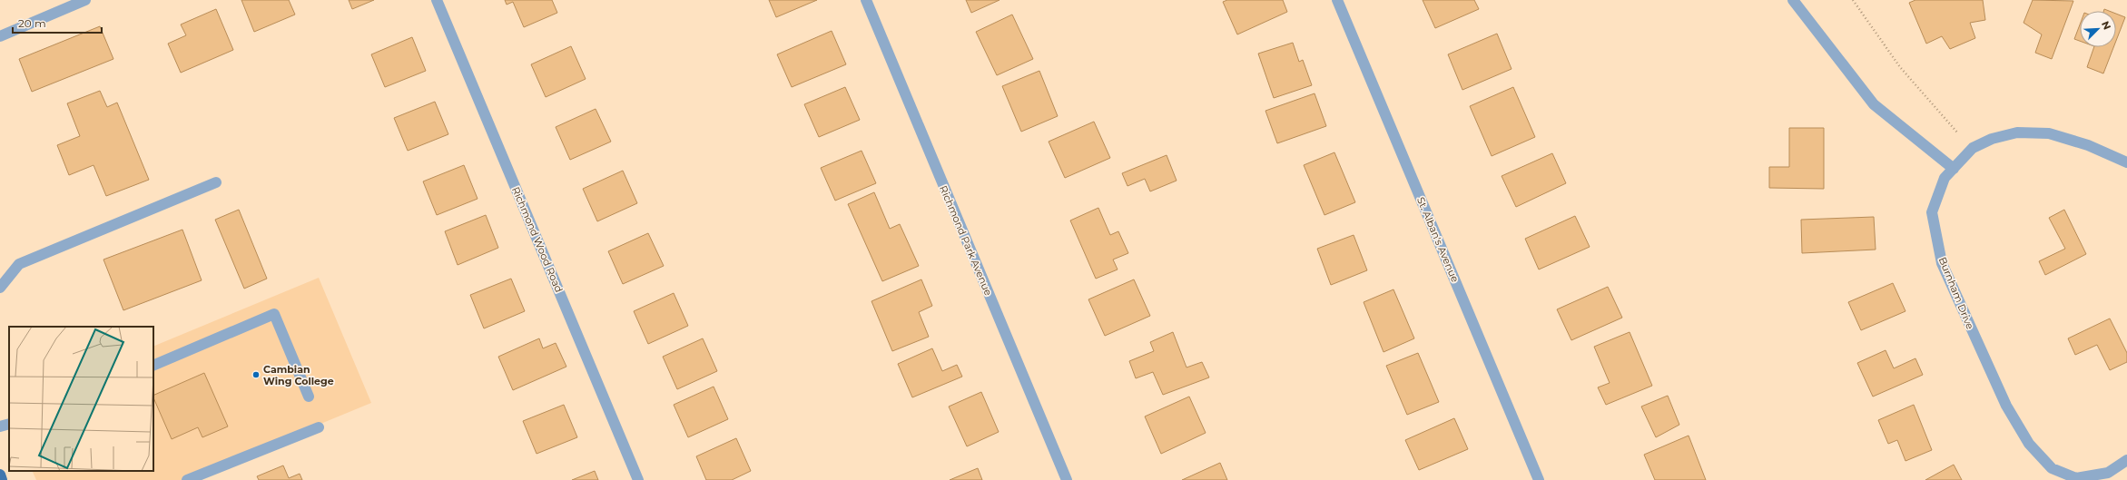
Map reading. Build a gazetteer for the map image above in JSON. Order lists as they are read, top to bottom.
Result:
{
  "streets": {
    "street": [
      "Richmond Wood Road",
      "St. Alban's Avenue",
      "Richmond Park Avenue",
      "Burnham Drive"
    ]
  },
  "places": ["Cambian Wing College"],
  "scale_bar": "20 m",
  "north": "top right"
}
